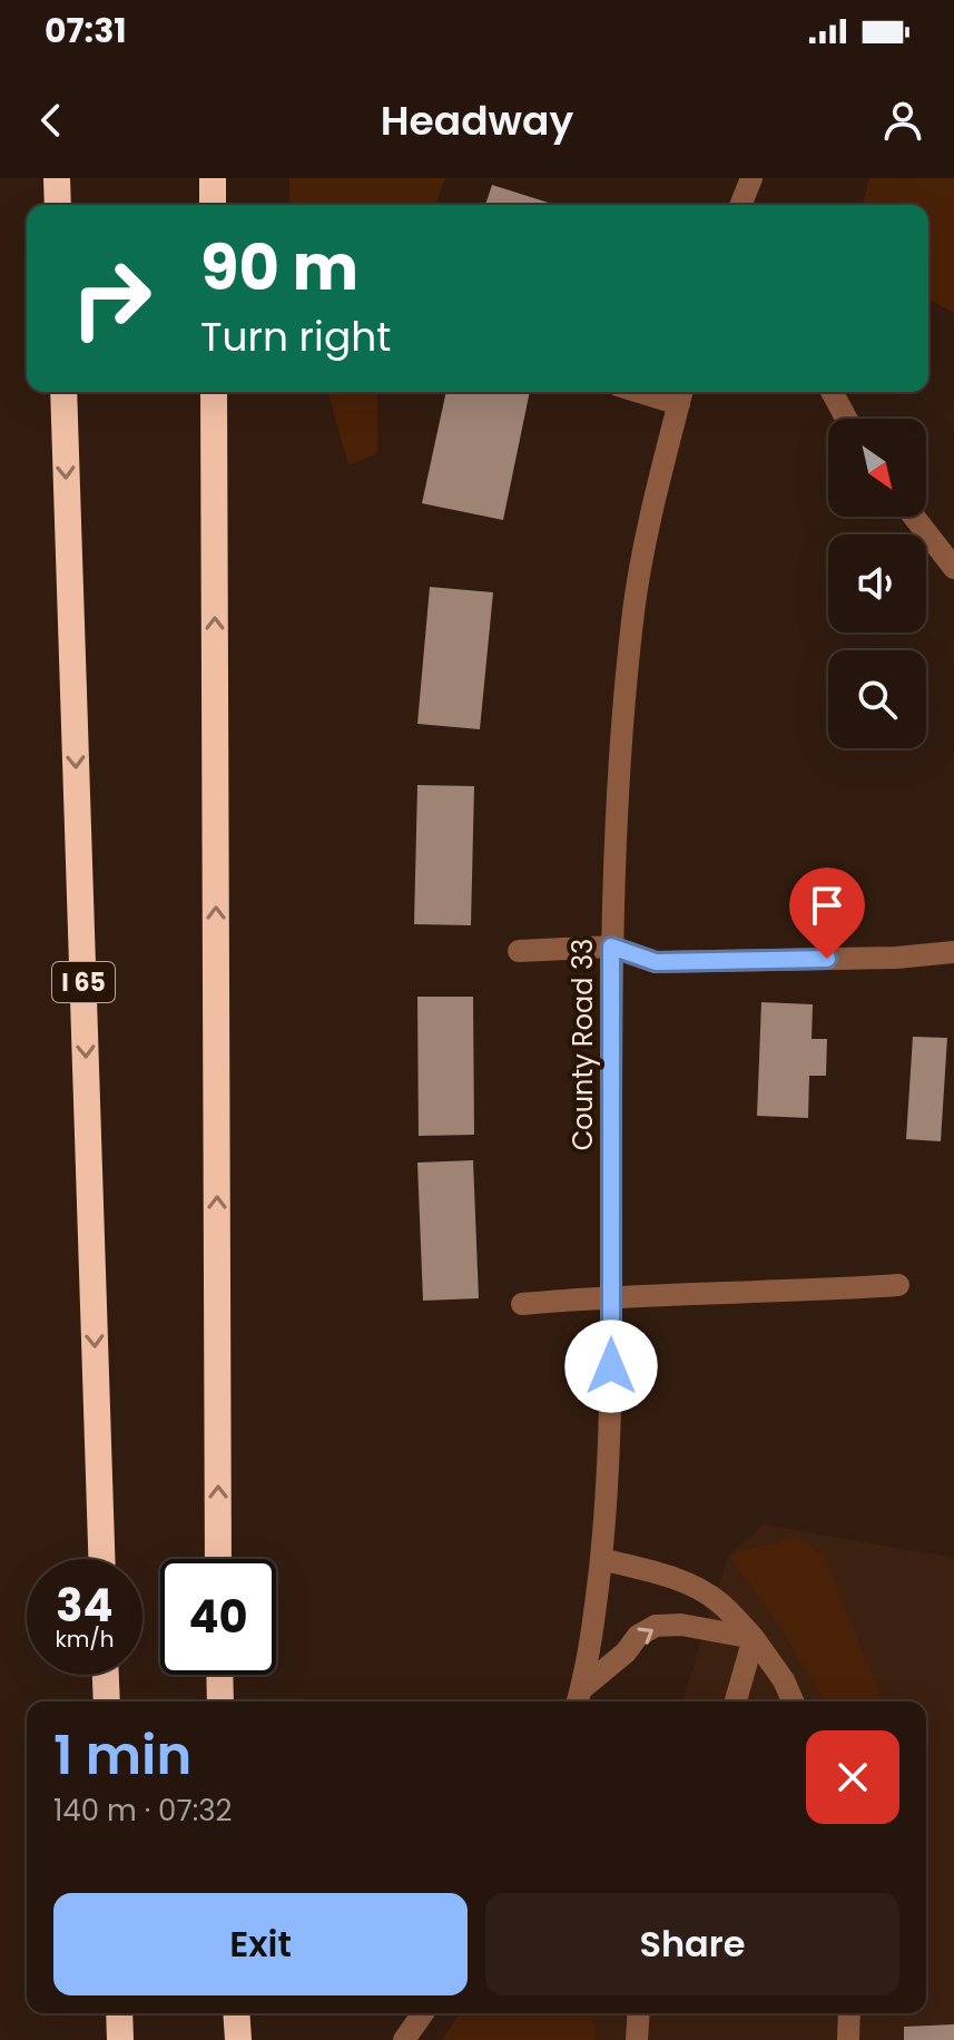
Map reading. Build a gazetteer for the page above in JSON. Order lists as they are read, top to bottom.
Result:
{
  "streets": {
    "highway": ["I 65"],
    "street": ["County Road 33"]
  },
  "north": "bottom right",
  "page": {
    "status": "07:31",
    "header": "Headway",
    "turn": ["90 m", "Turn right"],
    "speed": "34 km/h",
    "limit": "40",
    "heading": ["1 min", "140 m · 07:32"],
    "buttons": ["Exit", "Share"]
  }
}
